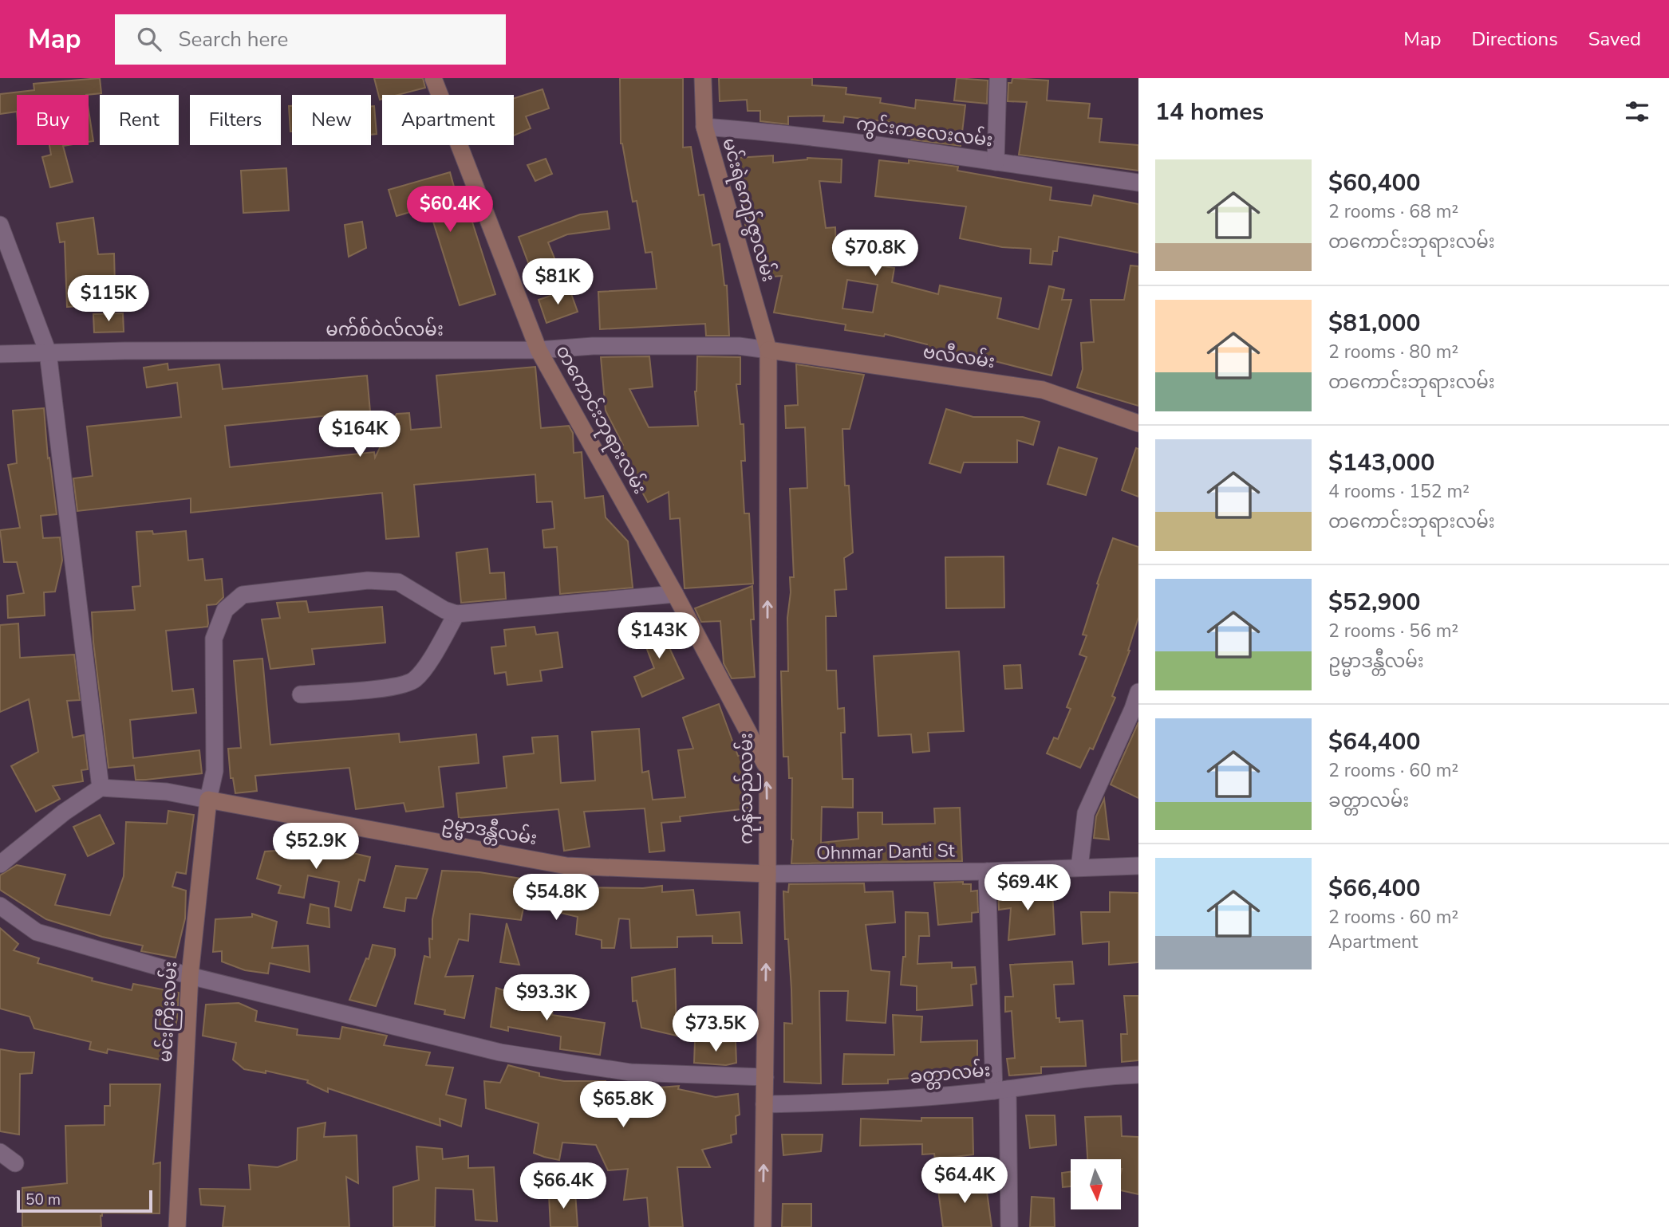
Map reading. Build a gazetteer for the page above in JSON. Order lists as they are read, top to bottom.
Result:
{
  "streets": {
    "main road": [
      "မင်းရဲကျော်ဇွာလမ်း",
      "ဗလီလမ်း",
      "တကောင်းဘုရားလမ်း",
      "ကုန်သည်လမ်း",
      "ဥမ္မာဒန္တီလမ်း",
      "မင်းကြီးလမ်း"
    ],
    "street": [
      "ကွင်းကလေးလမ်း",
      "မက်စ်ဝဲလ်လမ်း",
      "Ohnmar Danti St",
      "ခတ္တာလမ်း"
    ]
  },
  "crossings": [
    ["ကွင်းကလေးလမ်း", "မင်းရဲကျော်ဇွာလမ်း"],
    ["မင်းရဲကျော်ဇွာလမ်း", "မက်စ်ဝဲလ်လမ်း"],
    ["မင်းရဲကျော်ဇွာလမ်း", "ဗလီလမ်း"],
    ["မင်းရဲကျော်ဇွာလမ်း", "ကုန်သည်လမ်း"],
    ["မက်စ်ဝဲလ်လမ်း", "ဗလီလမ်း"],
    ["မက်စ်ဝဲလ်လမ်း", "တကောင်းဘုရားလမ်း"],
    ["မက်စ်ဝဲလ်လမ်း", "ကုန်သည်လမ်း"],
    ["ဗလီလမ်း", "ကုန်သည်လမ်း"],
    ["တကောင်းဘုရားလမ်း", "ကုန်သည်လမ်း"],
    ["ကုန်သည်လမ်း", "ဥမ္မာဒန္တီလမ်း"],
    ["ကုန်သည်လမ်း", "Ohnmar Danti St"],
    ["ကုန်သည်လမ်း", "ခတ္တာလမ်း"],
    ["ဥမ္မာဒန္တီလမ်း", "Ohnmar Danti St"],
    ["ဥမ္မာဒန္တီလမ်း", "မင်းကြီးလမ်း"]
  ],
  "one_way": ["ကုန်သည်လမ်း"],
  "scale_bar": "50 m",
  "north": "bottom",
  "page": {
    "header": "Map",
    "search": "Search here",
    "nav": ["Map", "Directions", "Saved"],
    "heading": "14 homes",
    "chip": [
      "Buy",
      "Rent",
      "Filters",
      "New",
      "Apartment"
    ],
    "list": [
      {
        "name": "$60,400",
        "note": "2 rooms · 68 m² · တကောင်းဘုရားလမ်း"
      },
      {
        "name": "$81,000",
        "note": "2 rooms · 80 m² · တကောင်းဘုရားလမ်း"
      },
      {
        "name": "$143,000",
        "note": "4 rooms · 152 m² · တကောင်းဘုရားလမ်း"
      },
      {
        "name": "$52,900",
        "note": "2 rooms · 56 m² · ဥမ္မာဒန္တီလမ်း"
      },
      {
        "name": "$64,400",
        "note": "2 rooms · 60 m² · ခတ္တာလမ်း"
      },
      {
        "name": "$66,400",
        "note": "2 rooms · 60 m² · Apartment"
      }
    ],
    "price": [
      "$60.4K",
      "$70.8K",
      "$81K",
      "$115K",
      "$164K",
      "$143K",
      "$52.9K",
      "$69.4K",
      "$54.8K",
      "$93.3K",
      "$73.5K",
      "$65.8K",
      "$64.4K",
      "$66.4K"
    ],
    "scale": "50 m"
  }
}
